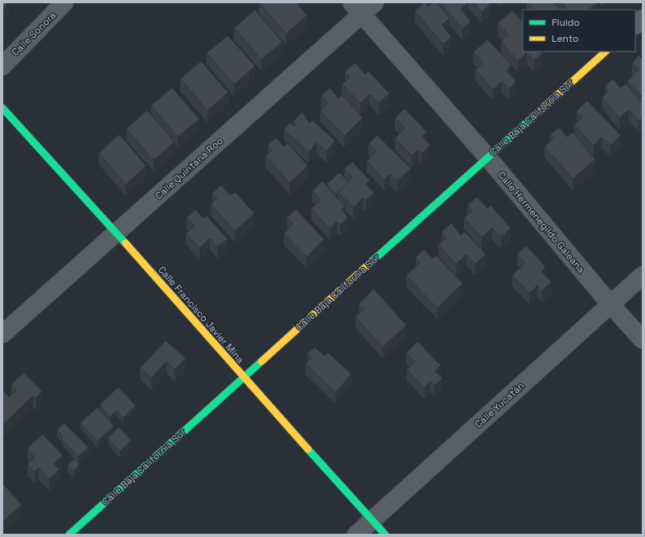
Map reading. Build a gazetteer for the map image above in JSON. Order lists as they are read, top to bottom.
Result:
{
  "streets": {
    "street": [
      "Calle Sonora",
      "Calle Baja California Sur",
      "Calle Quintana Roo",
      "Calle Hermenegildo Galeana",
      "Calle Francisco Javier Mina",
      "Calle Yucatán"
    ]
  },
  "crossings": [
    ["Calle Baja California Sur", "Calle Hermenegildo Galeana"],
    ["Calle Baja California Sur", "Calle Francisco Javier Mina"],
    ["Calle Quintana Roo", "Calle Hermenegildo Galeana"],
    ["Calle Quintana Roo", "Calle Francisco Javier Mina"],
    ["Calle Hermenegildo Galeana", "Calle Yucatán"],
    ["Calle Francisco Javier Mina", "Calle Yucatán"]
  ],
  "legend": ["Fluido", "Lento"]
}
